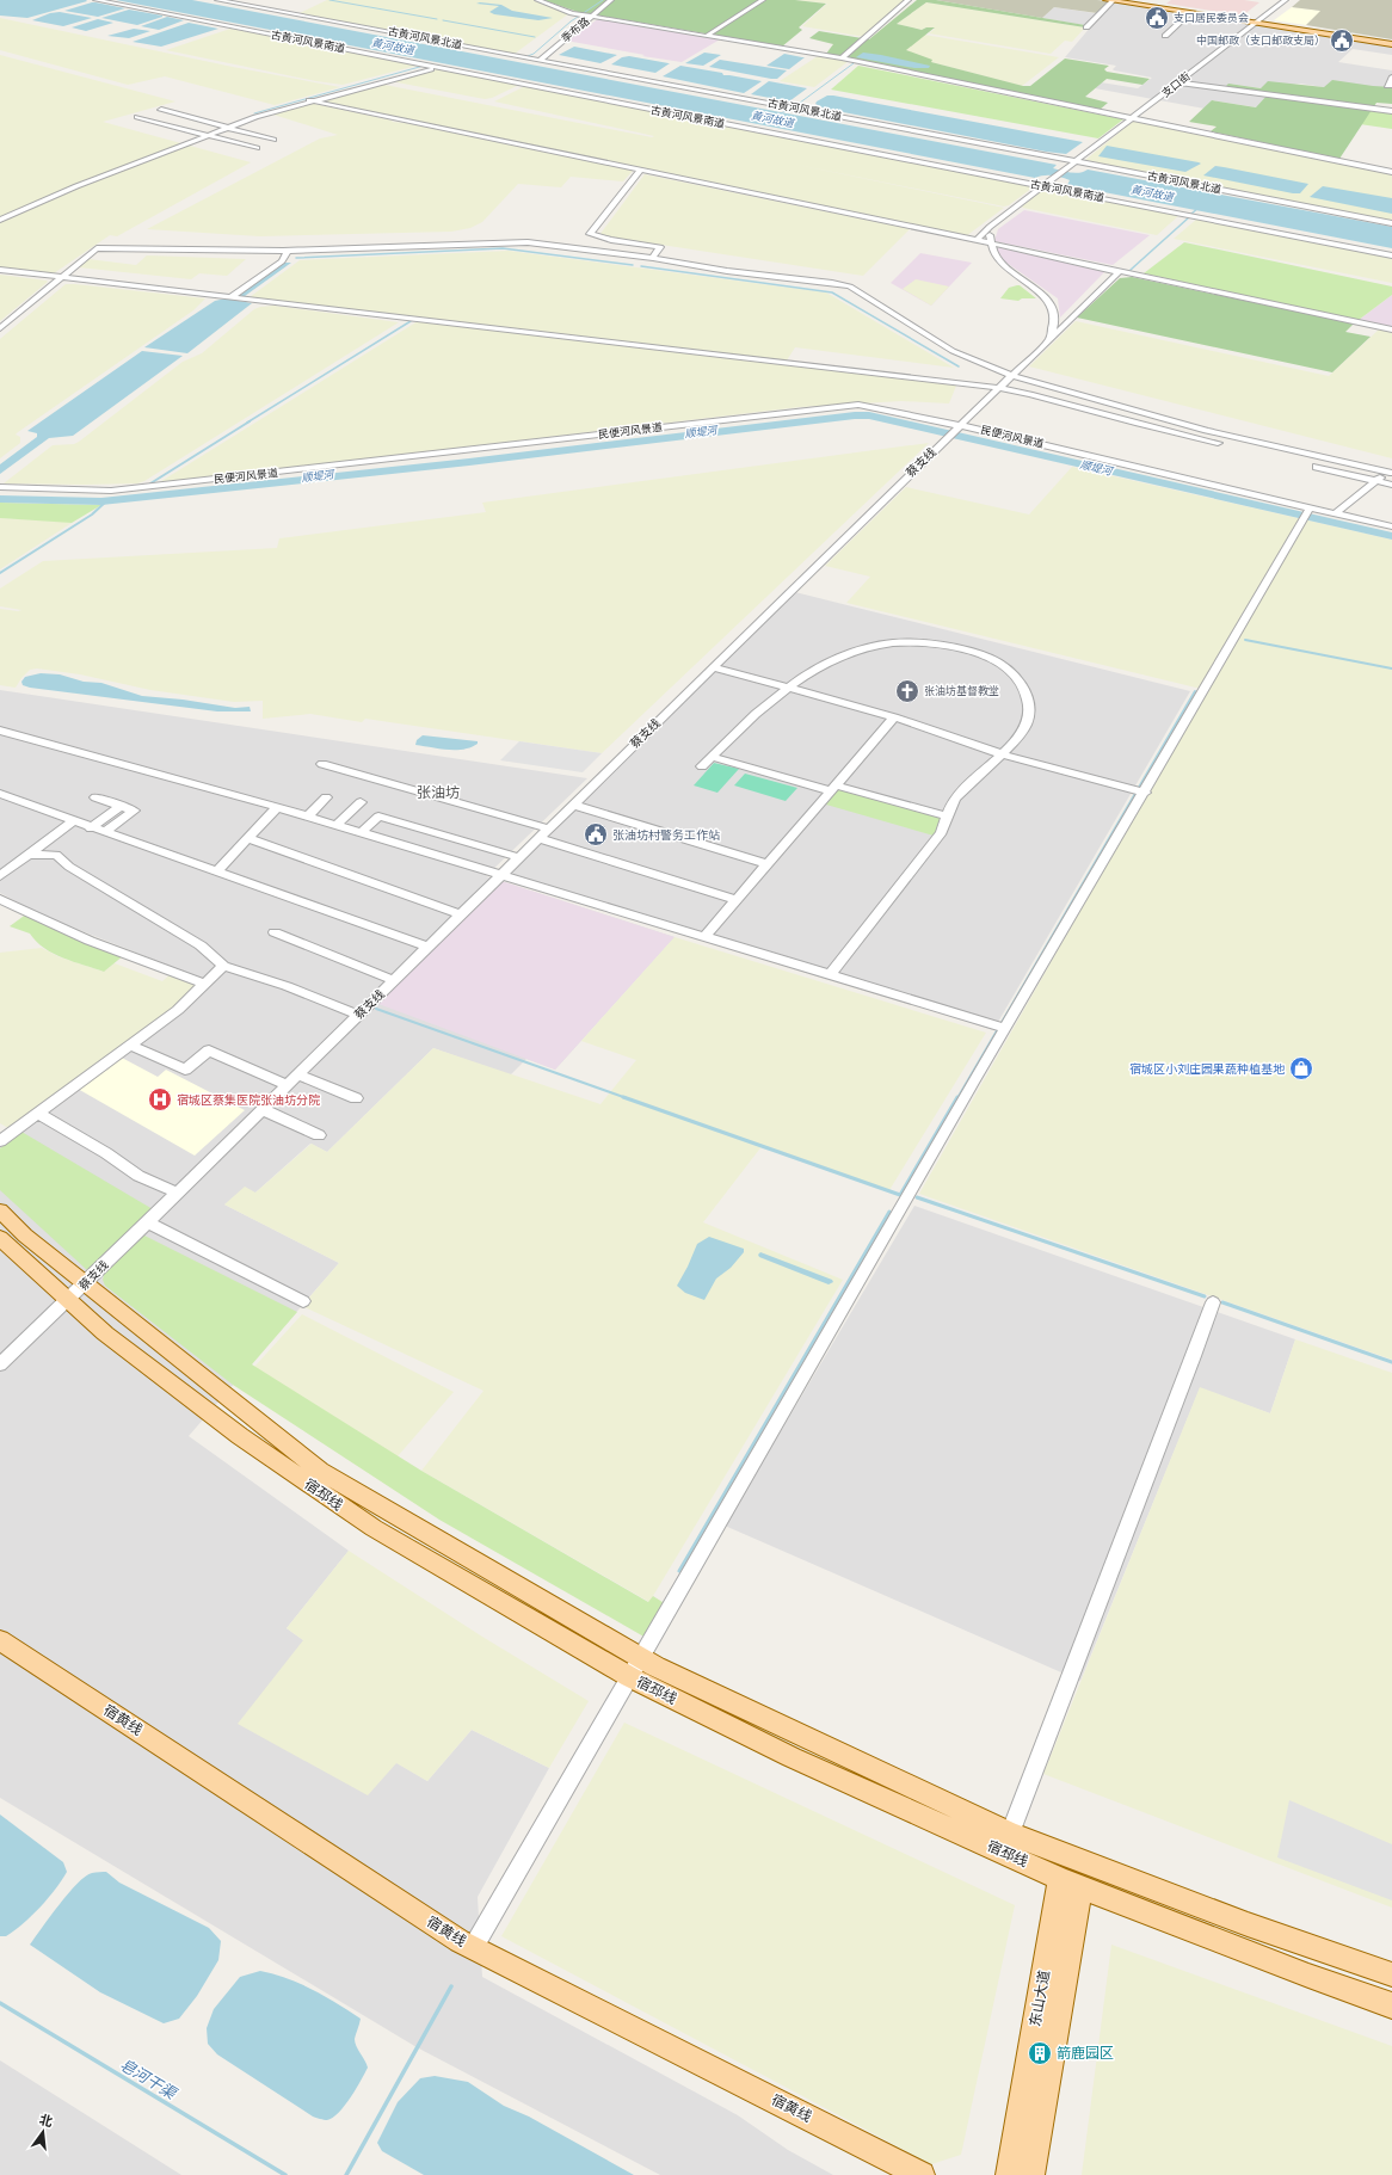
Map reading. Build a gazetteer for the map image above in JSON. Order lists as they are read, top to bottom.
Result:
{
  "streets": {
    "main road": ["宿邳线", "宿黄线", "东山大道"],
    "street": [
      "季布路",
      "古黄河风景北道",
      "古黄河风景南道",
      "支口街",
      "民便河风景道",
      "蔡支线"
    ]
  },
  "crossings": [
    ["季布路", "古黄河风景北道"],
    ["古黄河风景北道", "支口街"],
    ["古黄河风景南道", "支口街"],
    ["民便河风景道", "蔡支线"],
    ["蔡支线", "宿邳线"],
    ["宿邳线", "东山大道"]
  ],
  "districts": ["张油坊"],
  "water": ["黄河故道", "顺堤河", "皂河干渠"],
  "places": {
    "public building": ["支口居民委员会", "中国邮政（支口邮政支局）", "张油坊村警务工作站"],
    "church": ["张油坊基督教堂"],
    "shop": ["宿城区小刘庄园果蔬种植基地"],
    "hospital": ["宿城区蔡集医院张油坊分院"],
    "building": ["箭鹿园区"]
  },
  "north": "top"
}
